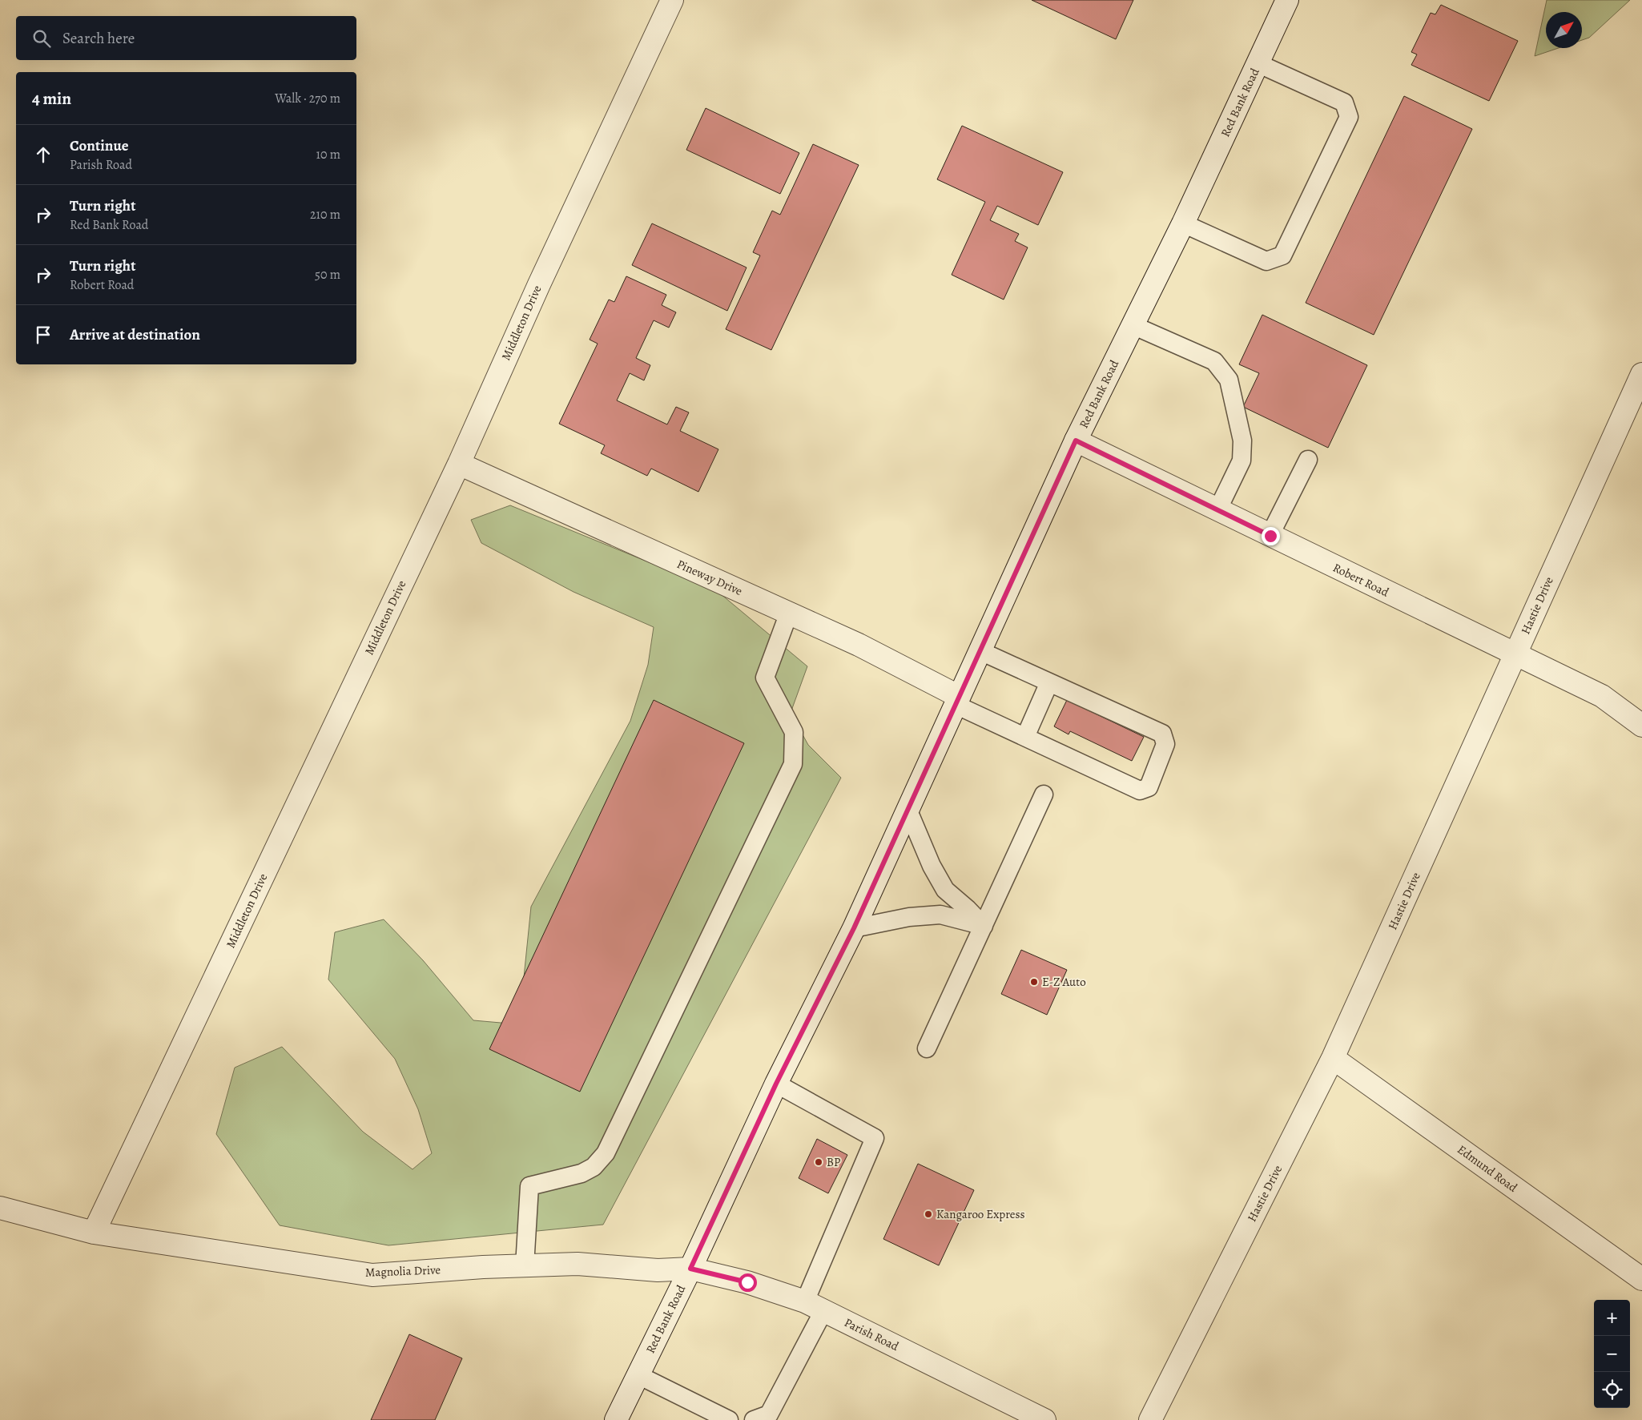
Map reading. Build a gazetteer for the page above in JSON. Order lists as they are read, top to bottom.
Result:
{
  "streets": {
    "street": [
      "Red Bank Road",
      "Middleton Drive",
      "Pineway Drive",
      "Robert Road",
      "Hastie Drive",
      "Edmund Road",
      "Magnolia Drive",
      "Parish Road"
    ]
  },
  "crossings": [
    ["Red Bank Road", "Pineway Drive"],
    ["Red Bank Road", "Robert Road"],
    ["Red Bank Road", "Magnolia Drive"],
    ["Red Bank Road", "Parish Road"],
    ["Middleton Drive", "Pineway Drive"],
    ["Middleton Drive", "Magnolia Drive"],
    ["Robert Road", "Hastie Drive"],
    ["Hastie Drive", "Edmund Road"],
    ["Magnolia Drive", "Parish Road"]
  ],
  "places": ["E-Z Auto", "BP", "Kangaroo Express"],
  "north": "top right",
  "page": {
    "search": "Search here",
    "heading": ["4 min", "Walk · 270 m"],
    "list": [
      ["Continue", "Parish Road", "10 m"],
      ["Turn right", "Red Bank Road", "210 m"],
      ["Turn right", "Robert Road", "50 m"],
      "Arrive at destination"
    ],
    "map_buttons": ["+", "−"]
  }
}
